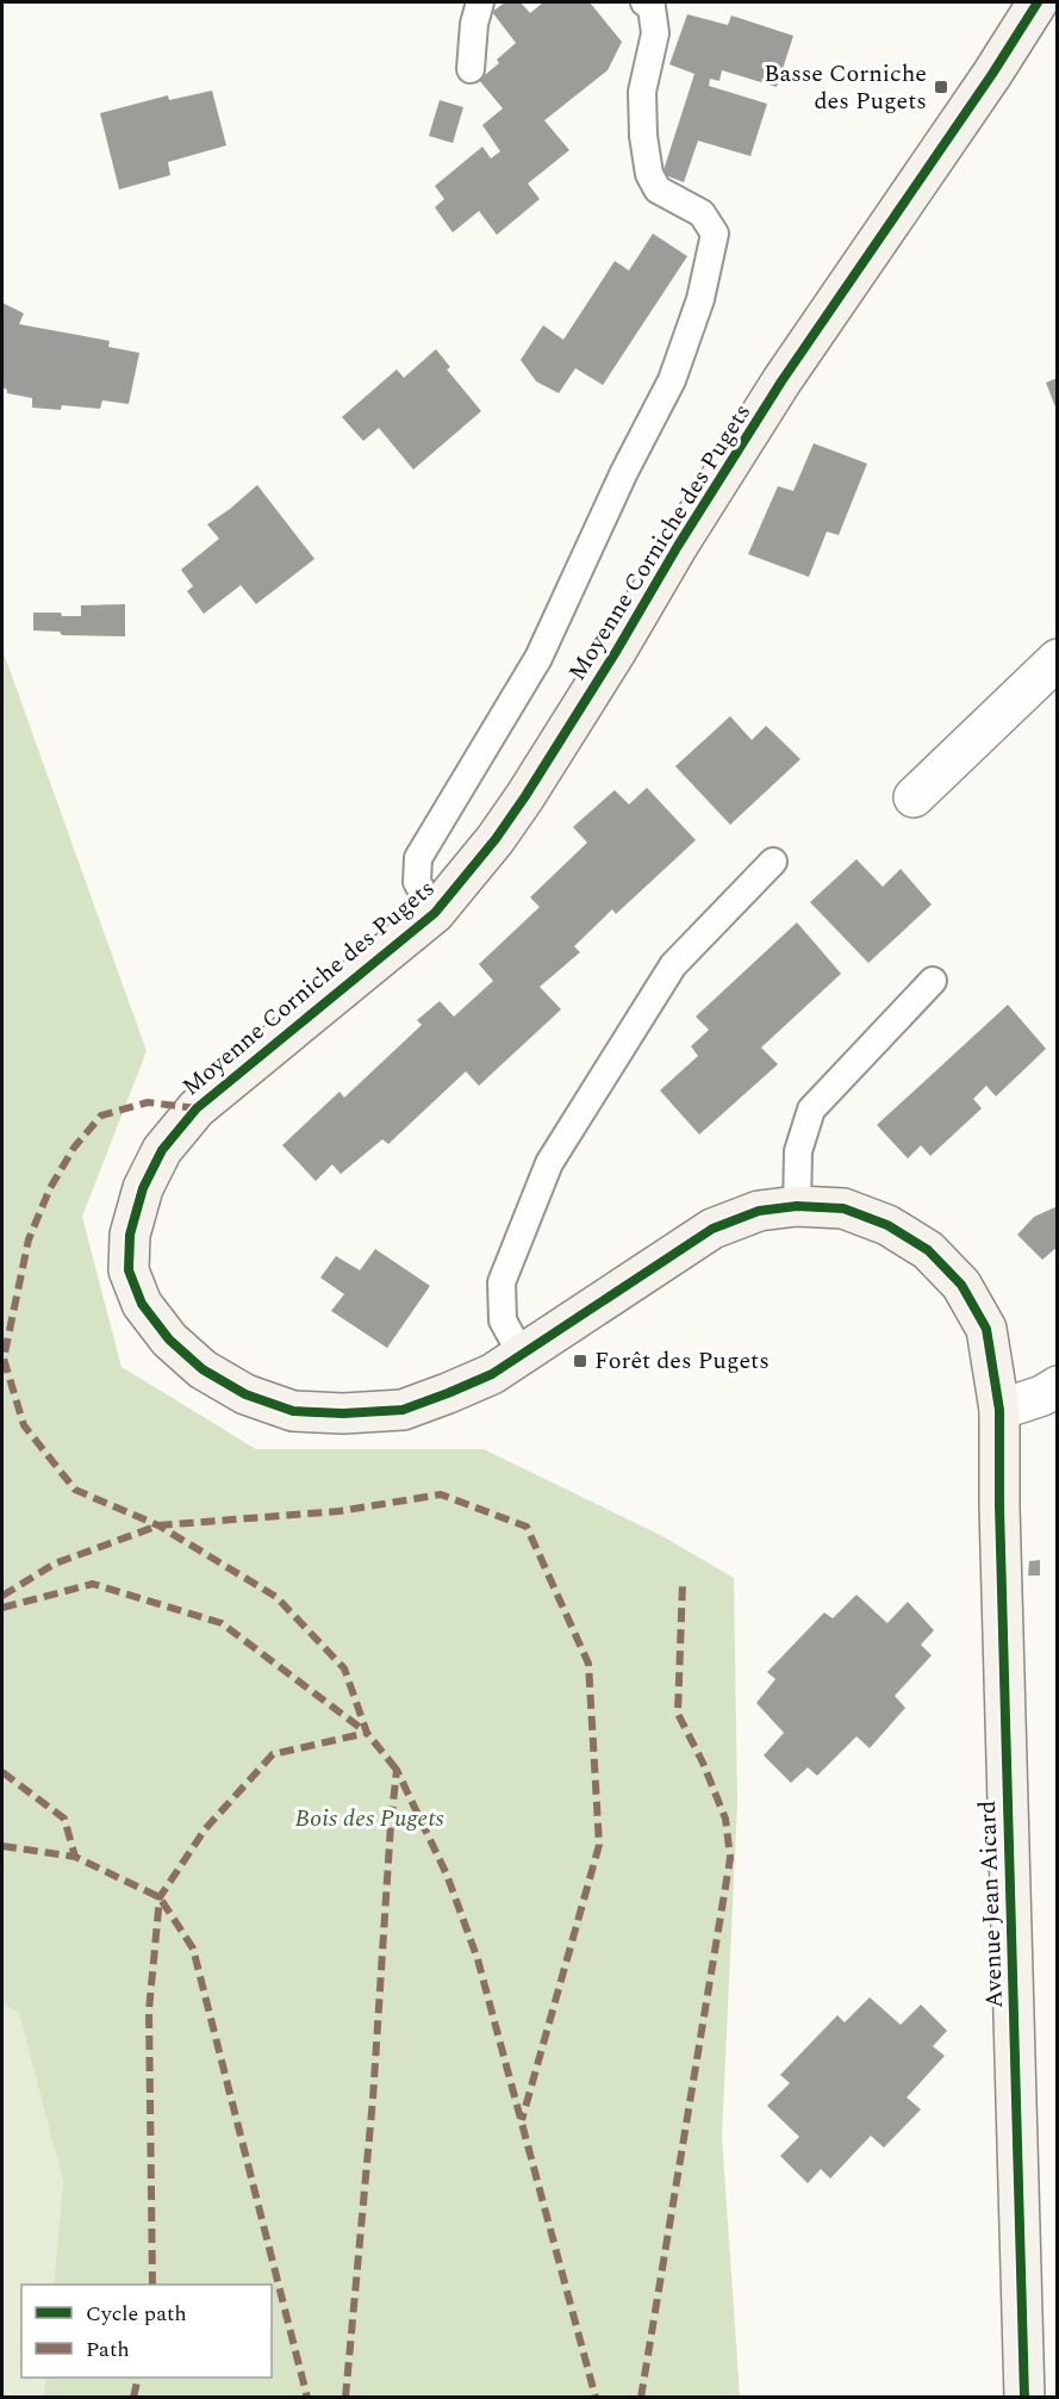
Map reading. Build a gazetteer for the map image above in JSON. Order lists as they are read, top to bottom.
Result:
{
  "streets": {
    "street": ["Moyenne Corniche des Pugets", "Avenue Jean Aicard"]
  },
  "crossings": [
    ["Moyenne Corniche des Pugets", "Avenue Jean Aicard"]
  ],
  "parks": ["Bois des Pugets"],
  "places": {
    "transit": ["Basse Corniche des Pugets", "Forêt des Pugets"]
  },
  "legend": ["Cycle path", "Path"]
}
